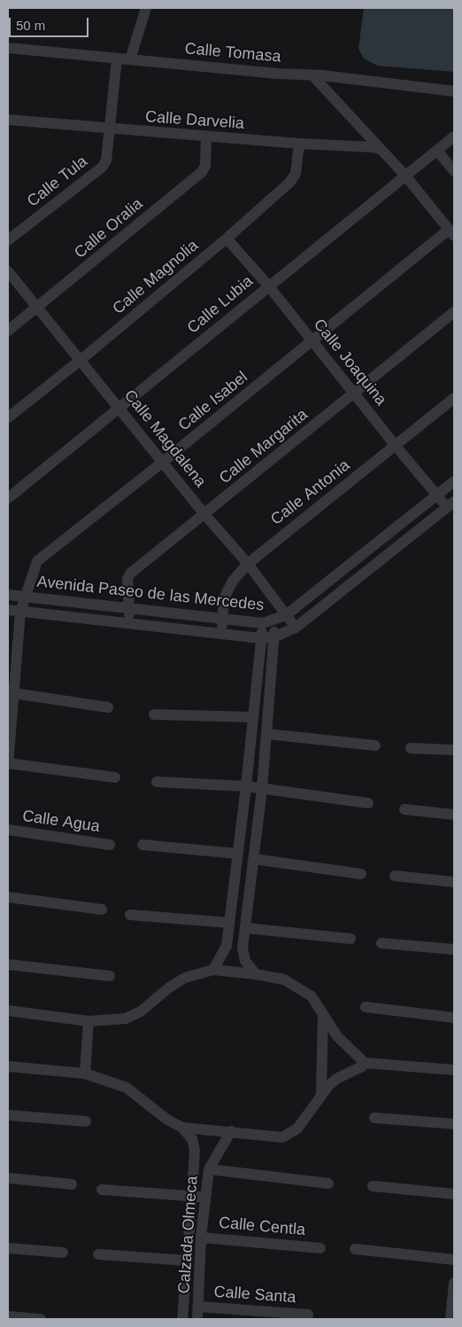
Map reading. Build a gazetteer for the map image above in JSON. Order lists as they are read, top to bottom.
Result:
{
  "streets": {
    "street": [
      "Calle Tomasa",
      "Calle Darvelia",
      "Calle Tula",
      "Calle Oralia",
      "Calle Magnolia",
      "Calle Lubia",
      "Calle Joaquina",
      "Calle Isabel",
      "Calle Magdalena",
      "Calle Margarita",
      "Calle Antonia",
      "Avenida Paseo de las Mercedes",
      "Calle Agua",
      "Calle Centla",
      "Calzada Olmeca",
      "Calle Santa"
    ]
  },
  "crossings": [
    ["Calle Tomasa", "Calle Tula"],
    ["Calle Darvelia", "Calle Tula"],
    ["Calle Darvelia", "Calle Oralia"],
    ["Calle Darvelia", "Calle Magnolia"],
    ["Calle Oralia", "Calle Magdalena"],
    ["Calle Magnolia", "Calle Joaquina"],
    ["Calle Magnolia", "Calle Magdalena"],
    ["Calle Lubia", "Calle Joaquina"],
    ["Calle Lubia", "Calle Magdalena"],
    ["Calle Joaquina", "Calle Isabel"],
    ["Calle Joaquina", "Calle Margarita"],
    ["Calle Joaquina", "Calle Antonia"],
    ["Calle Joaquina", "Avenida Paseo de las Mercedes"],
    ["Calle Isabel", "Calle Magdalena"],
    ["Calle Isabel", "Avenida Paseo de las Mercedes"],
    ["Calle Magdalena", "Calle Margarita"],
    ["Calle Magdalena", "Calle Antonia"],
    ["Calle Magdalena", "Avenida Paseo de las Mercedes"],
    ["Calle Margarita", "Avenida Paseo de las Mercedes"],
    ["Calle Antonia", "Avenida Paseo de las Mercedes"],
    ["Calle Centla", "Calzada Olmeca"],
    ["Calzada Olmeca", "Calle Santa"]
  ],
  "scale_bar": "50 m"
}
